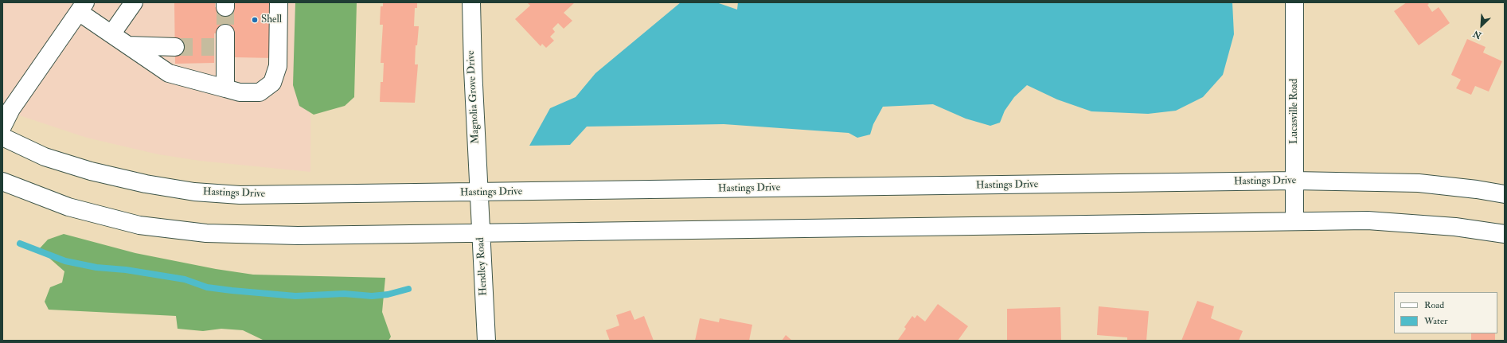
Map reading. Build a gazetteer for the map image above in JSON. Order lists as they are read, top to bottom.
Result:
{
  "streets": {
    "street": [
      "Magnolia Grove Drive",
      "Lucasville Road",
      "Hastings Drive",
      "Hendley Road"
    ]
  },
  "crossings": [
    ["Magnolia Grove Drive", "Hastings Drive"],
    ["Magnolia Grove Drive", "Hendley Road"],
    ["Lucasville Road", "Hastings Drive"],
    ["Hastings Drive", "Hendley Road"]
  ],
  "places": ["Shell"],
  "legend": ["Road", "Water"],
  "north": "bottom left"
}
